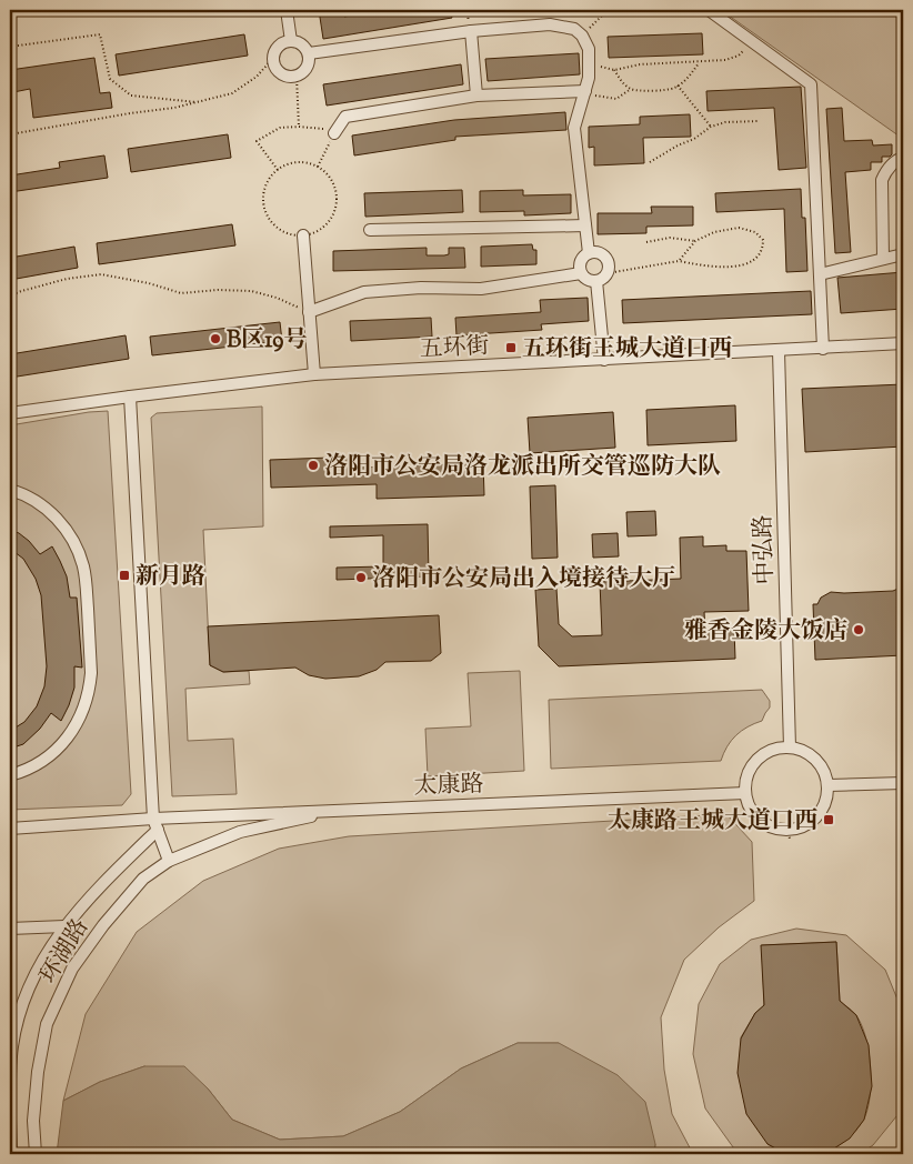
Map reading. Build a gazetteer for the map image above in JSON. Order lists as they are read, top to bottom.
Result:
{
  "streets": {
    "street": [
      "五环街",
      "中弘路",
      "太康路",
      "环湖路"
    ]
  },
  "crossings": [
    ["五环街", "中弘路"],
    ["中弘路", "太康路"],
    ["太康路", "环湖路"]
  ],
  "places": {
    "other": [
      "B区19号",
      "洛阳市公安局洛龙派出所交管巡防大队",
      "洛阳市公安局出入境接待大厅",
      "雅香金陵大饭店"
    ],
    "transit": ["五环街王城大道口西", "新月路", "太康路王城大道口西"]
  }
}
